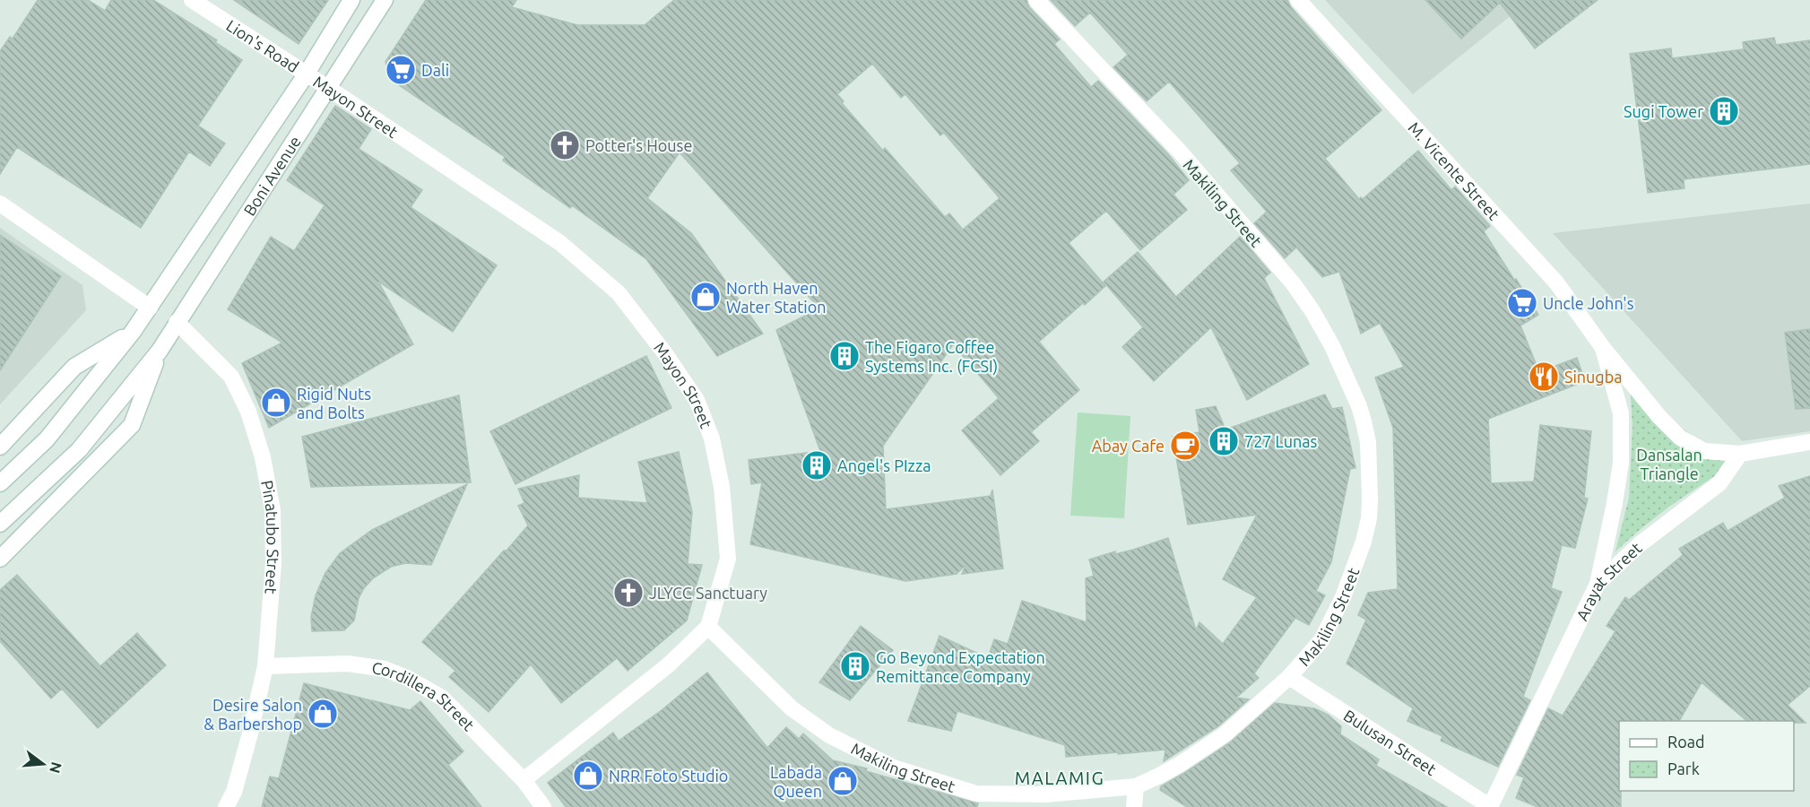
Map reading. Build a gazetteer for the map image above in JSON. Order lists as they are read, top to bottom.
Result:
{
  "streets": {
    "street": [
      "Lion's Road",
      "Mayon Street",
      "M. Vicente Street",
      "Boni Avenue",
      "Makiling Street",
      "Pinatubo Street",
      "Arayat Street",
      "Cordillera Street",
      "Bulusan Street"
    ]
  },
  "crossings": [
    ["Lion's Road", "Mayon Street"],
    ["Lion's Road", "Boni Avenue"],
    ["Mayon Street", "Boni Avenue"],
    ["Mayon Street", "Makiling Street"],
    ["M. Vicente Street", "Arayat Street"],
    ["Boni Avenue", "Pinatubo Street"],
    ["Makiling Street", "Bulusan Street"],
    ["Pinatubo Street", "Cordillera Street"],
    ["Arayat Street", "Bulusan Street"]
  ],
  "districts": ["MALAMIG"],
  "parks": ["Dansalan Triangle"],
  "places": {
    "supermarket": ["Dali", "Uncle John's"],
    "building": [
      "Sugi Tower",
      "The Figaro Coffee Systems Inc. (FCSI)",
      "727 Lunas",
      "Angel's PIzza",
      "Go Beyond Expectation Remittance Company"
    ],
    "church": ["Potter's House", "JLYCC Sanctuary"],
    "shop": [
      "North Haven Water Station",
      "Rigid Nuts and Bolts",
      "Desire Salon & Barbershop",
      "NRR Foto Studio",
      "Labada Queen"
    ],
    "restaurant": ["Sinugba"],
    "cafe": ["Abay Cafe"]
  },
  "legend": ["Road", "Park"],
  "north": "right"
}
